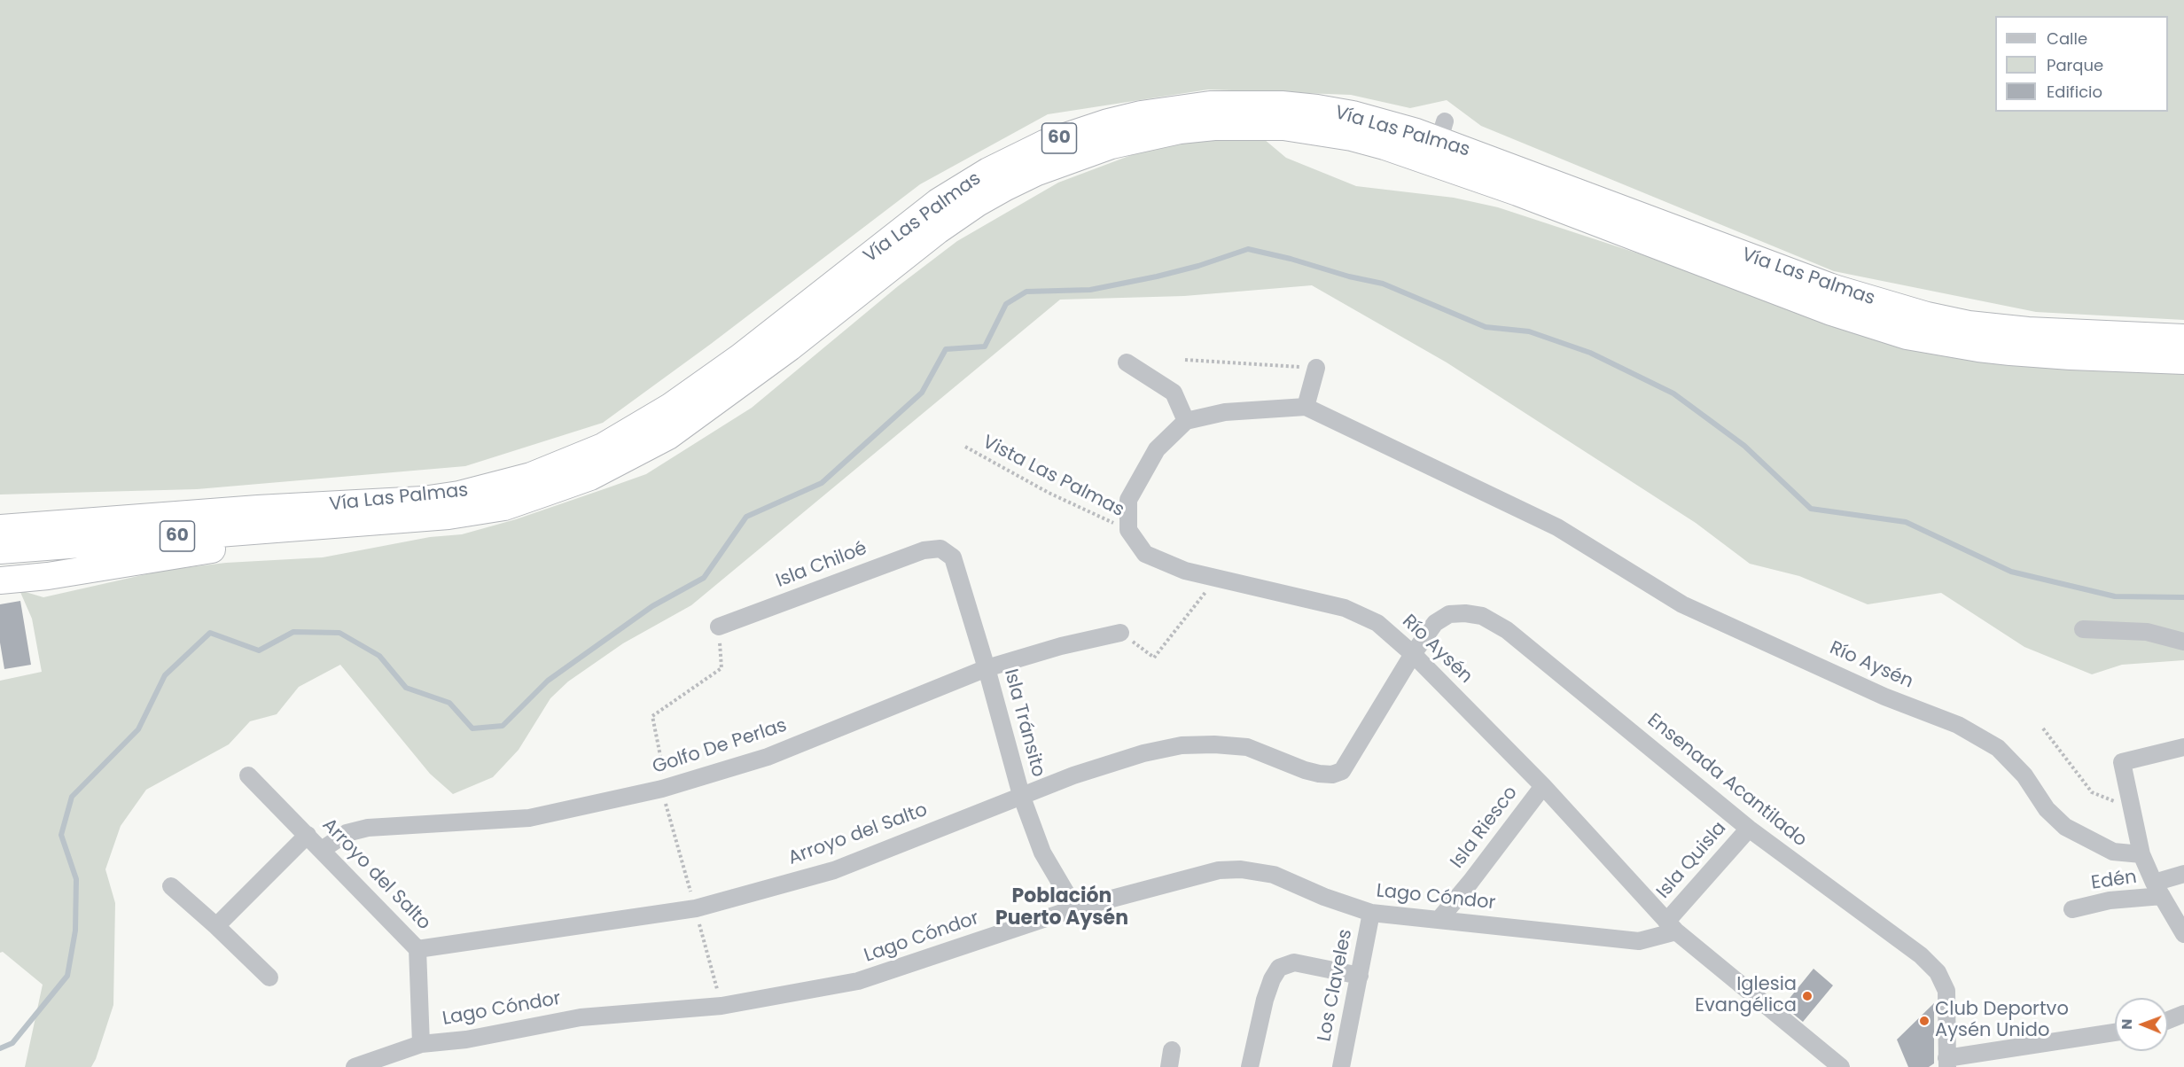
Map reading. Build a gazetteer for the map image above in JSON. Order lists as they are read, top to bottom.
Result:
{
  "streets": {
    "highway": ["Vía Las Palmas", "60"],
    "street": [
      "Isla Chiloé",
      "Río Aysén",
      "Isla Tránsito",
      "Golfo De Perlas",
      "Ensenada Acantilado",
      "Isla Riesco",
      "Arroyo del Salto",
      "Isla Quisla",
      "Edén",
      "Lago Cóndor",
      "Los Claveles"
    ],
    "path": ["Vista Las Palmas"]
  },
  "crossings": [
    ["Vista Las Palmas", "Río Aysén"],
    ["Isla Chiloé", "Isla Tránsito"],
    ["Río Aysén", "Ensenada Acantilado"],
    ["Río Aysén", "Isla Riesco"],
    ["Río Aysén", "Arroyo del Salto"],
    ["Río Aysén", "Isla Quisla"],
    ["Río Aysén", "Lago Cóndor"],
    ["Isla Tránsito", "Golfo De Perlas"],
    ["Isla Tránsito", "Arroyo del Salto"],
    ["Isla Tránsito", "Lago Cóndor"],
    ["Golfo De Perlas", "Arroyo del Salto"],
    ["Ensenada Acantilado", "Arroyo del Salto"],
    ["Ensenada Acantilado", "Isla Quisla"],
    ["Isla Riesco", "Lago Cóndor"],
    ["Arroyo del Salto", "Lago Cóndor"],
    ["Isla Quisla", "Lago Cóndor"],
    ["Lago Cóndor", "Los Claveles"]
  ],
  "districts": ["Población Puerto Aysén"],
  "places": ["Iglesia Evangélica", "Club Deportvo Aysén Unido"],
  "legend": ["Calle", "Parque", "Edificio"],
  "north": "left"
}
